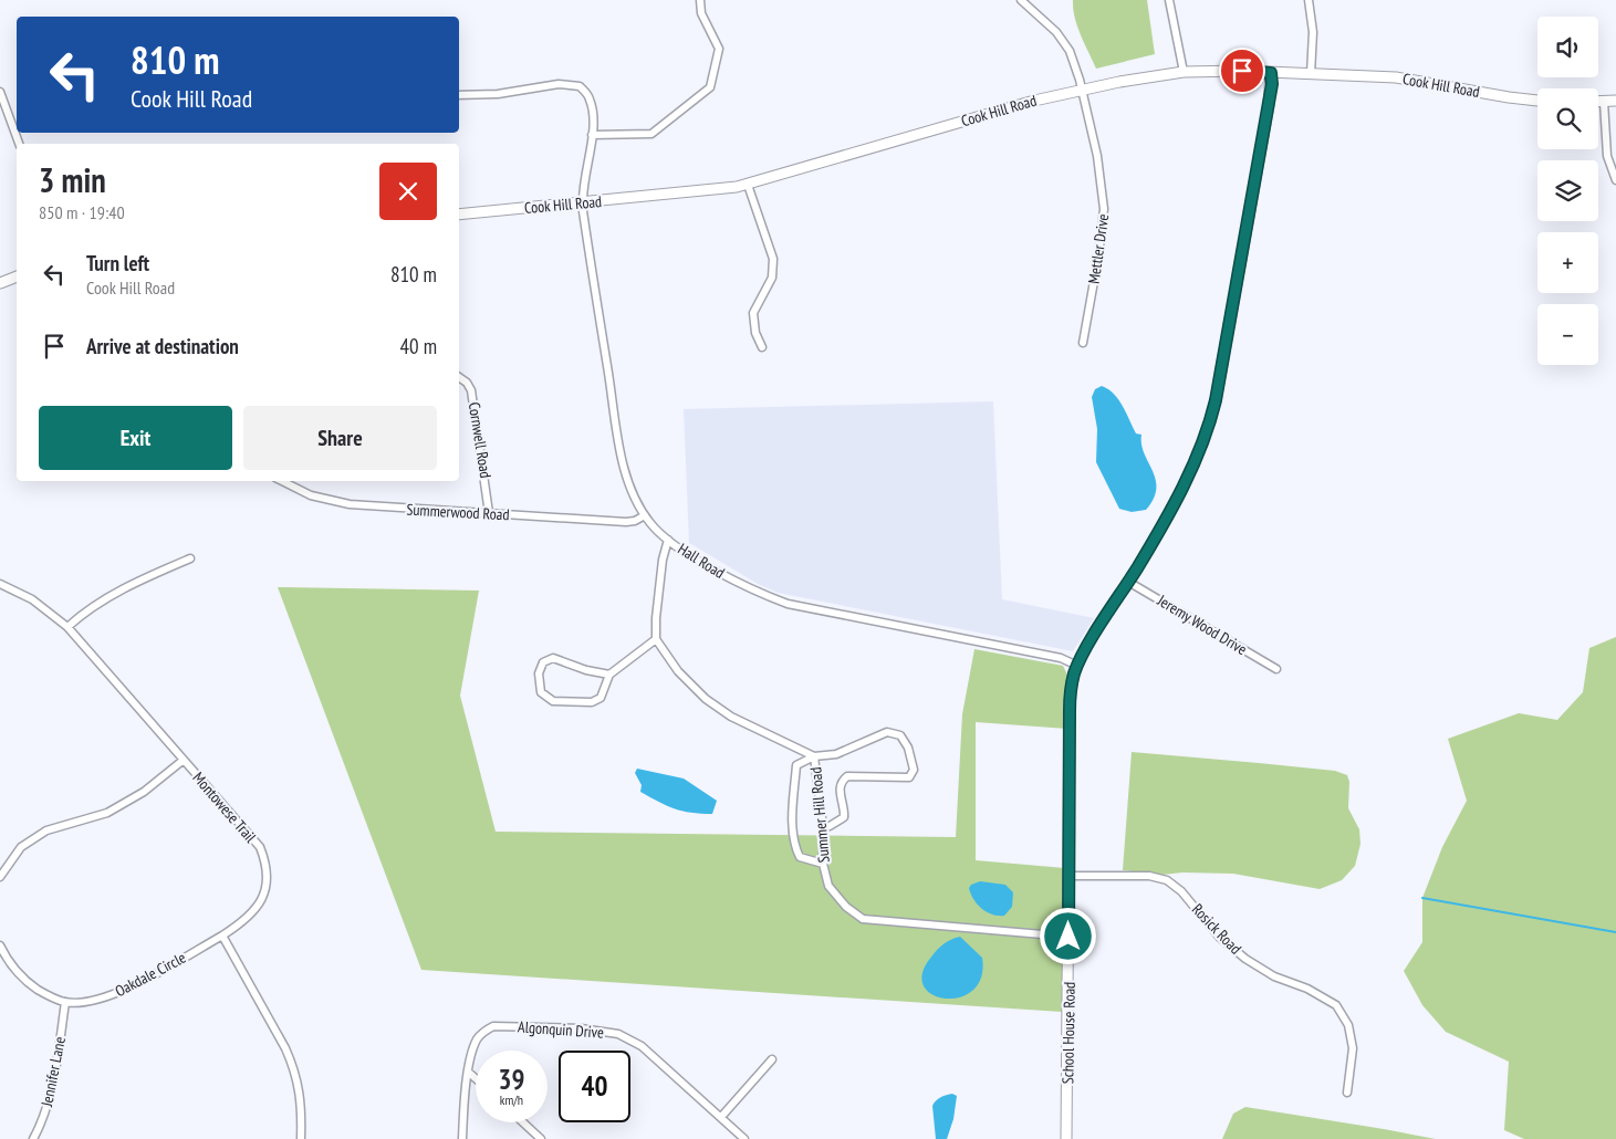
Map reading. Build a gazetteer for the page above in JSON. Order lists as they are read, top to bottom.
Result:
{
  "streets": {
    "street": [
      "Cook Hill Road",
      "Mettler Drive",
      "Cornwell Road",
      "Summerwood Road",
      "Hall Road",
      "Jeremy Wood Drive",
      "Montowese Trail",
      "Summer Hill Road",
      "Rosick Road",
      "Oakdale Circle",
      "Algonquin Drive",
      "School House Road",
      "Jennifer Lane"
    ]
  },
  "crossings": [
    ["Cook Hill Road", "Mettler Drive"],
    ["Cook Hill Road", "Hall Road"],
    ["Cook Hill Road", "School House Road"],
    ["Cornwell Road", "Summerwood Road"],
    ["Summerwood Road", "Hall Road"],
    ["Hall Road", "School House Road"],
    ["Jeremy Wood Drive", "School House Road"],
    ["Montowese Trail", "Oakdale Circle"],
    ["Summer Hill Road", "School House Road"],
    ["Rosick Road", "School House Road"],
    ["Oakdale Circle", "Jennifer Lane"]
  ],
  "page": {
    "map_buttons": ["+", "−"],
    "turn": ["810 m", "Cook Hill Road"],
    "heading": ["3 min", "850 m · 19:40"],
    "list": [
      {
        "name": "Turn left",
        "note": "Cook Hill Road",
        "value": "810 m"
      },
      {
        "name": "Arrive at destination",
        "value": "40 m"
      }
    ],
    "buttons": ["Exit", "Share"],
    "speed": "39 km/h",
    "limit": "40"
  }
}
